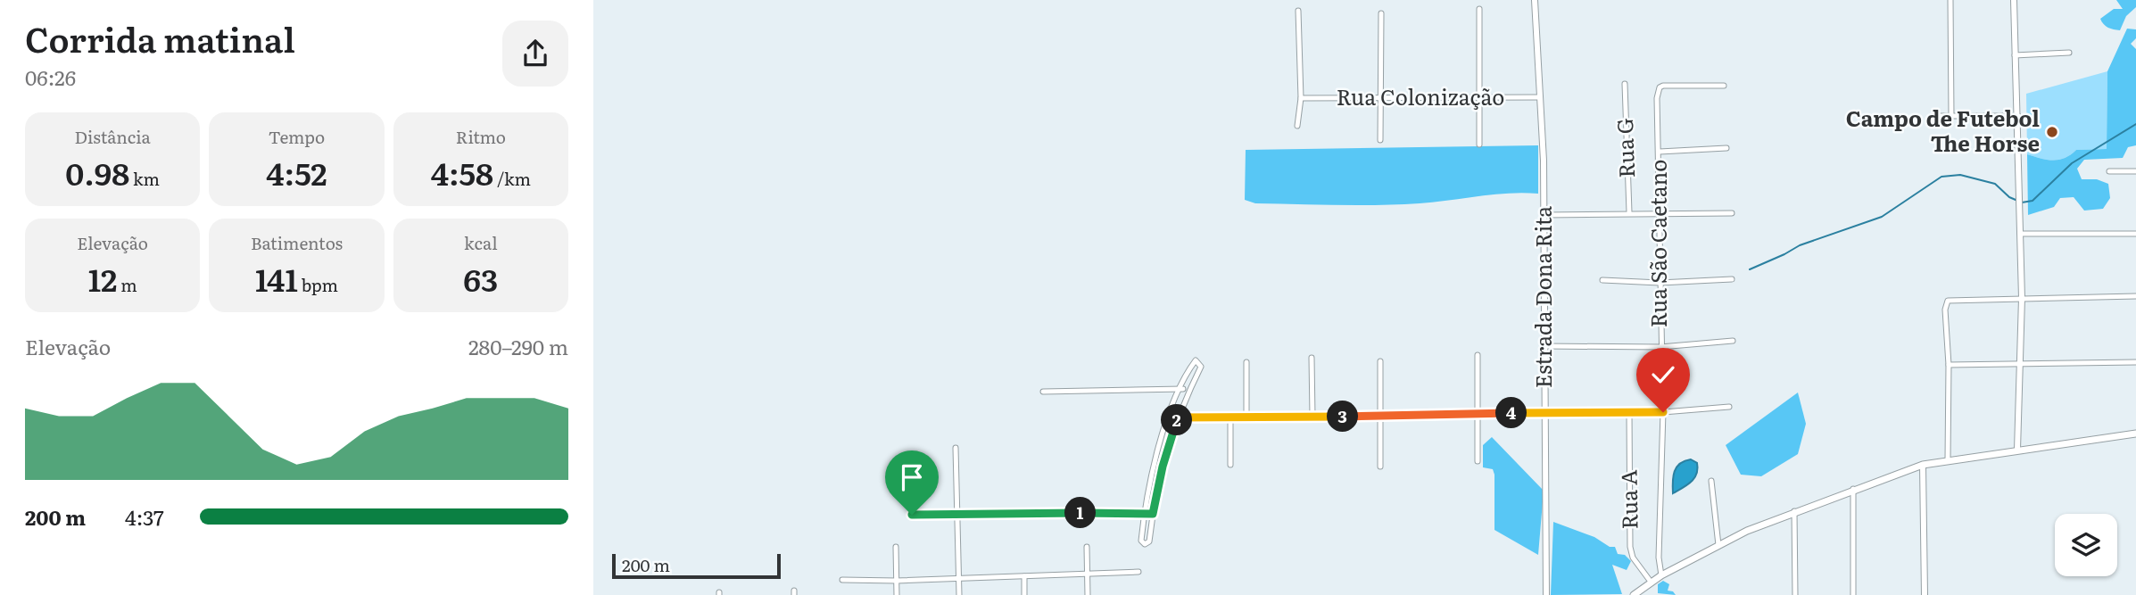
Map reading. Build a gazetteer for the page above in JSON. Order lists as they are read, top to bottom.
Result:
{
  "streets": {
    "street": [
      "Rua Colonização",
      "Rua G",
      "Rua São Caetano",
      "Estrada Dona Rita",
      "Rua A"
    ]
  },
  "crossings": [
    ["Rua Colonização", "Estrada Dona Rita"]
  ],
  "places": ["Campo de Futebol The Horse"],
  "scale_bar": "200 m",
  "page": {
    "heading": ["Corrida matinal", "06:26"],
    "stats": [
      ["Distância", "0.98 km"],
      ["Tempo", "4:52"],
      ["Ritmo", "4:58 /km"],
      ["Elevação", "12 m"],
      ["Batimentos", "141 bpm"],
      ["kcal", "63"]
    ],
    "chart": ["Elevação", "280–290 m"],
    "pins": [
      "4",
      "3",
      "2",
      "1"
    ],
    "list": [
      {
        "name": "200 m",
        "note": "4:37"
      }
    ],
    "scale": "200 m"
  }
}
